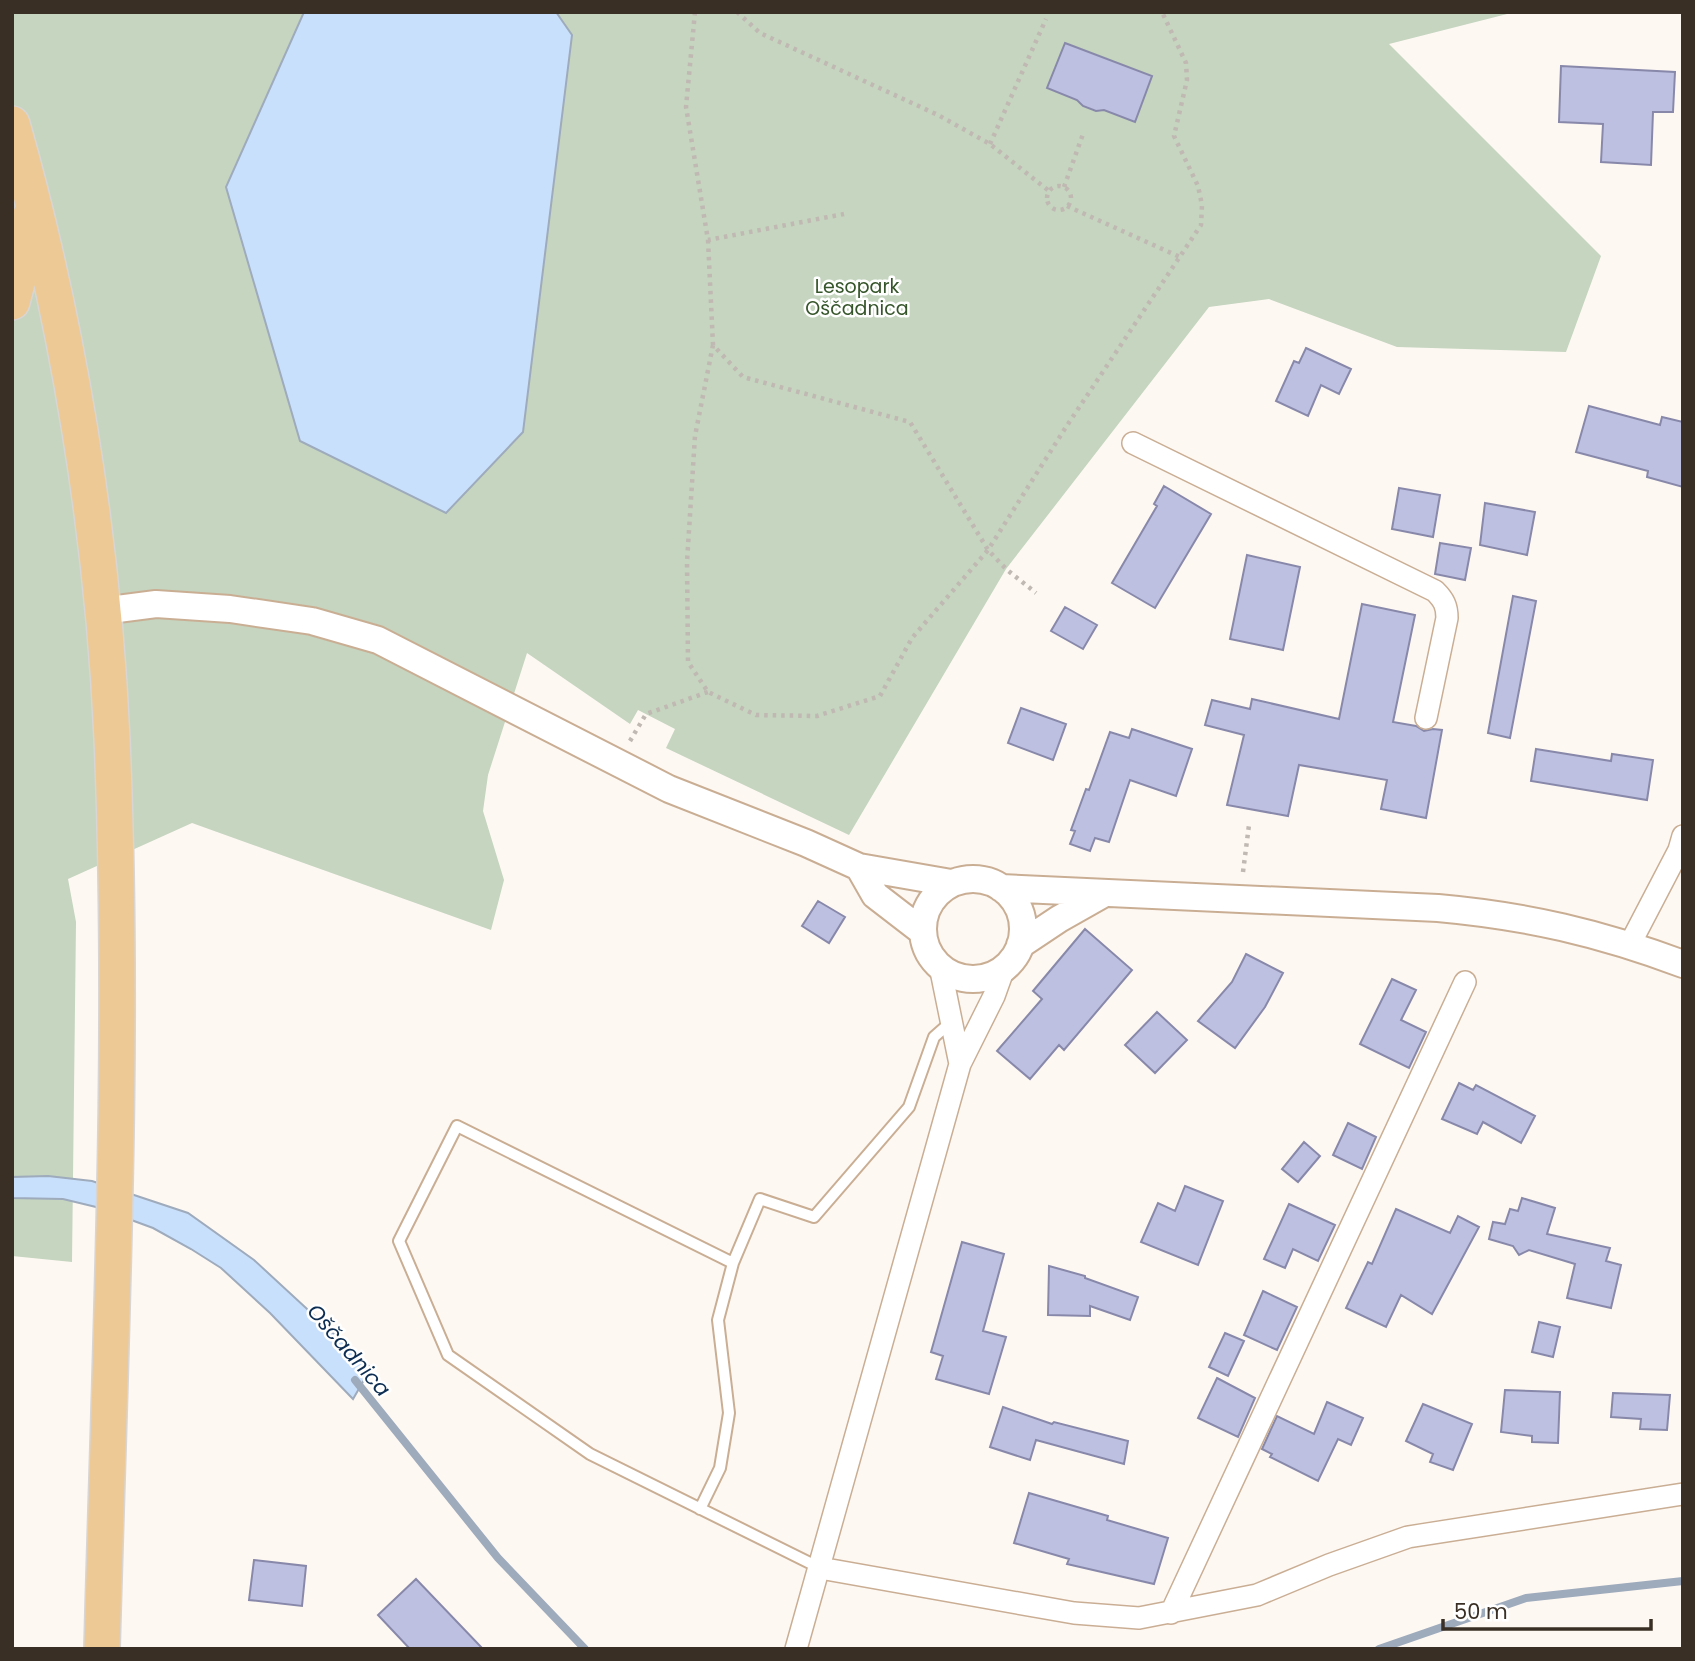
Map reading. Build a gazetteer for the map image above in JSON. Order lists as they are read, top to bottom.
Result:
{
  "water": ["Oščadnica"],
  "parks": ["Lesopark Oščadnica"],
  "scale_bar": "50 m"
}
